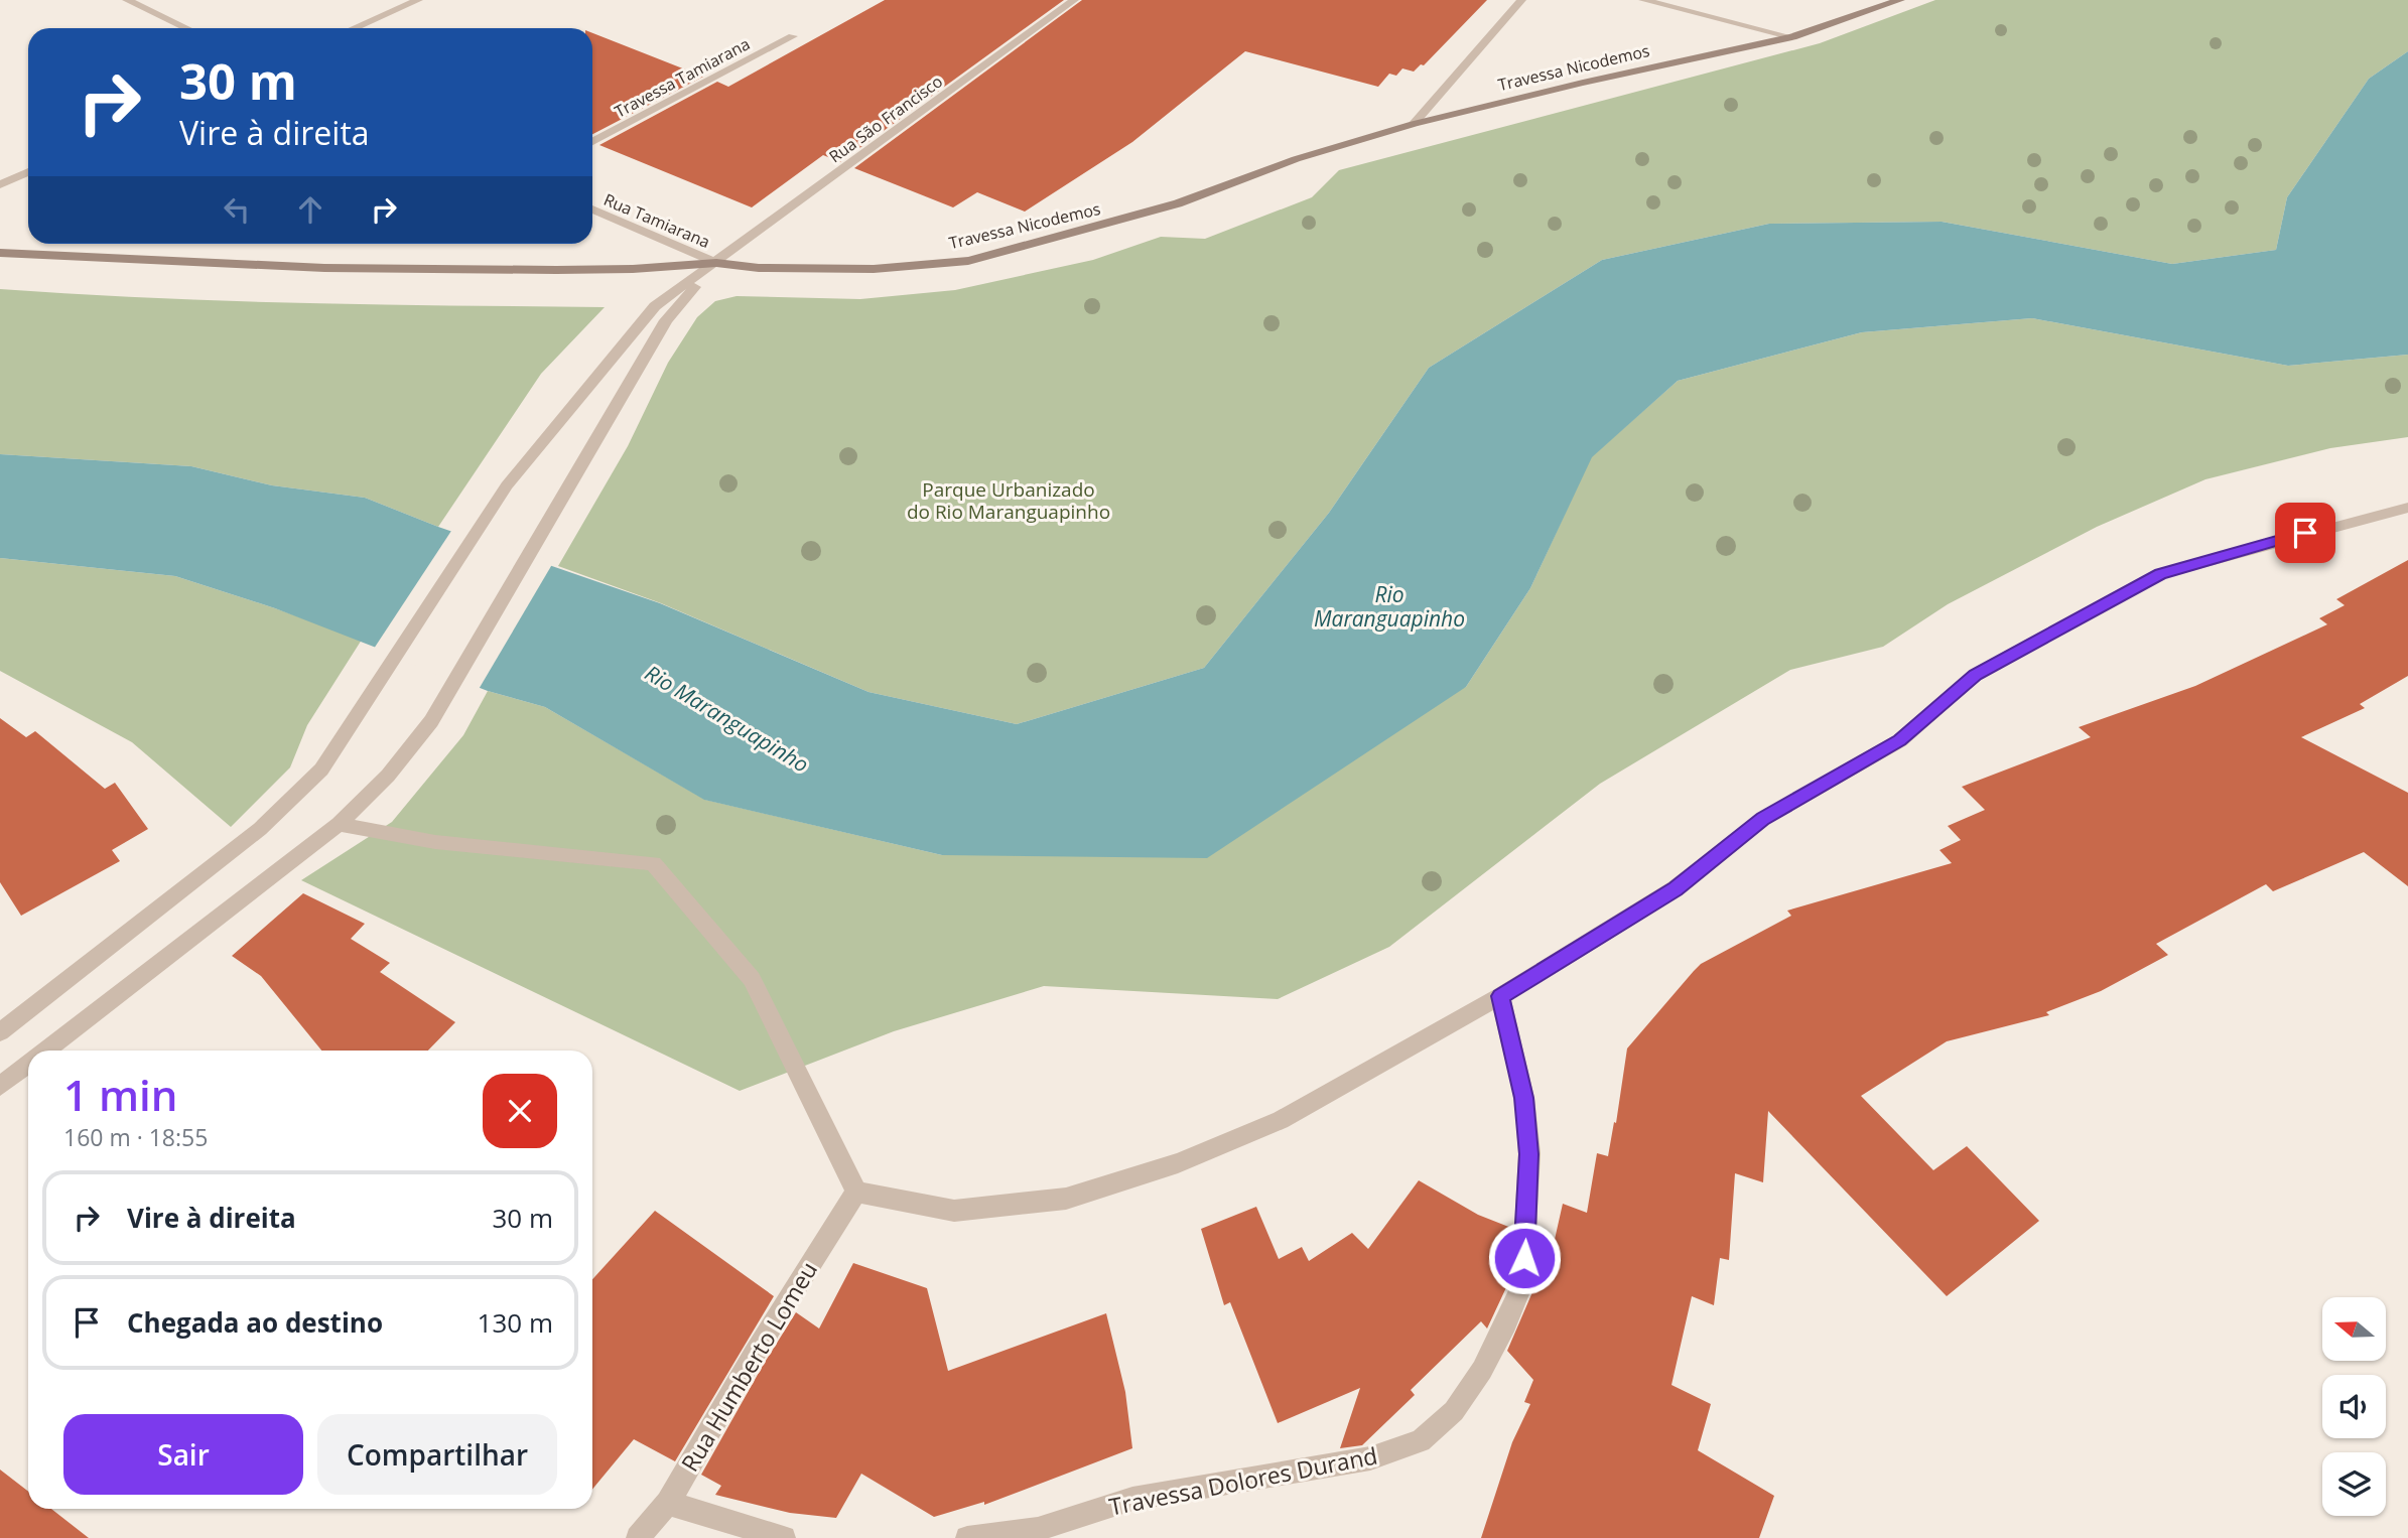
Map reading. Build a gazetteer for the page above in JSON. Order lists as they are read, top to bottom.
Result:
{
  "streets": {
    "main road": ["Travessa Nicodemos"],
    "street": [
      "Travessa Tamiarana",
      "Rua São Francisco",
      "Rua Tamiarana",
      "Rua Humberto Lomeu",
      "Travessa Dolores Durand"
    ]
  },
  "crossings": [
    ["Travessa Nicodemos", "Rua São Francisco"],
    ["Travessa Nicodemos", "Rua Tamiarana"],
    ["Rua São Francisco", "Rua Tamiarana"]
  ],
  "water": ["Rio Maranguapinho"],
  "parks": ["Parque Urbanizado do Rio Maranguapinho"],
  "north": "left",
  "page": {
    "turn": ["30 m", "Vire à direita"],
    "heading": ["1 min", "160 m · 18:55"],
    "list": [
      {
        "name": "Vire à direita",
        "value": "30 m"
      },
      {
        "name": "Chegada ao destino",
        "value": "130 m"
      }
    ],
    "buttons": ["Sair", "Compartilhar"]
  }
}
